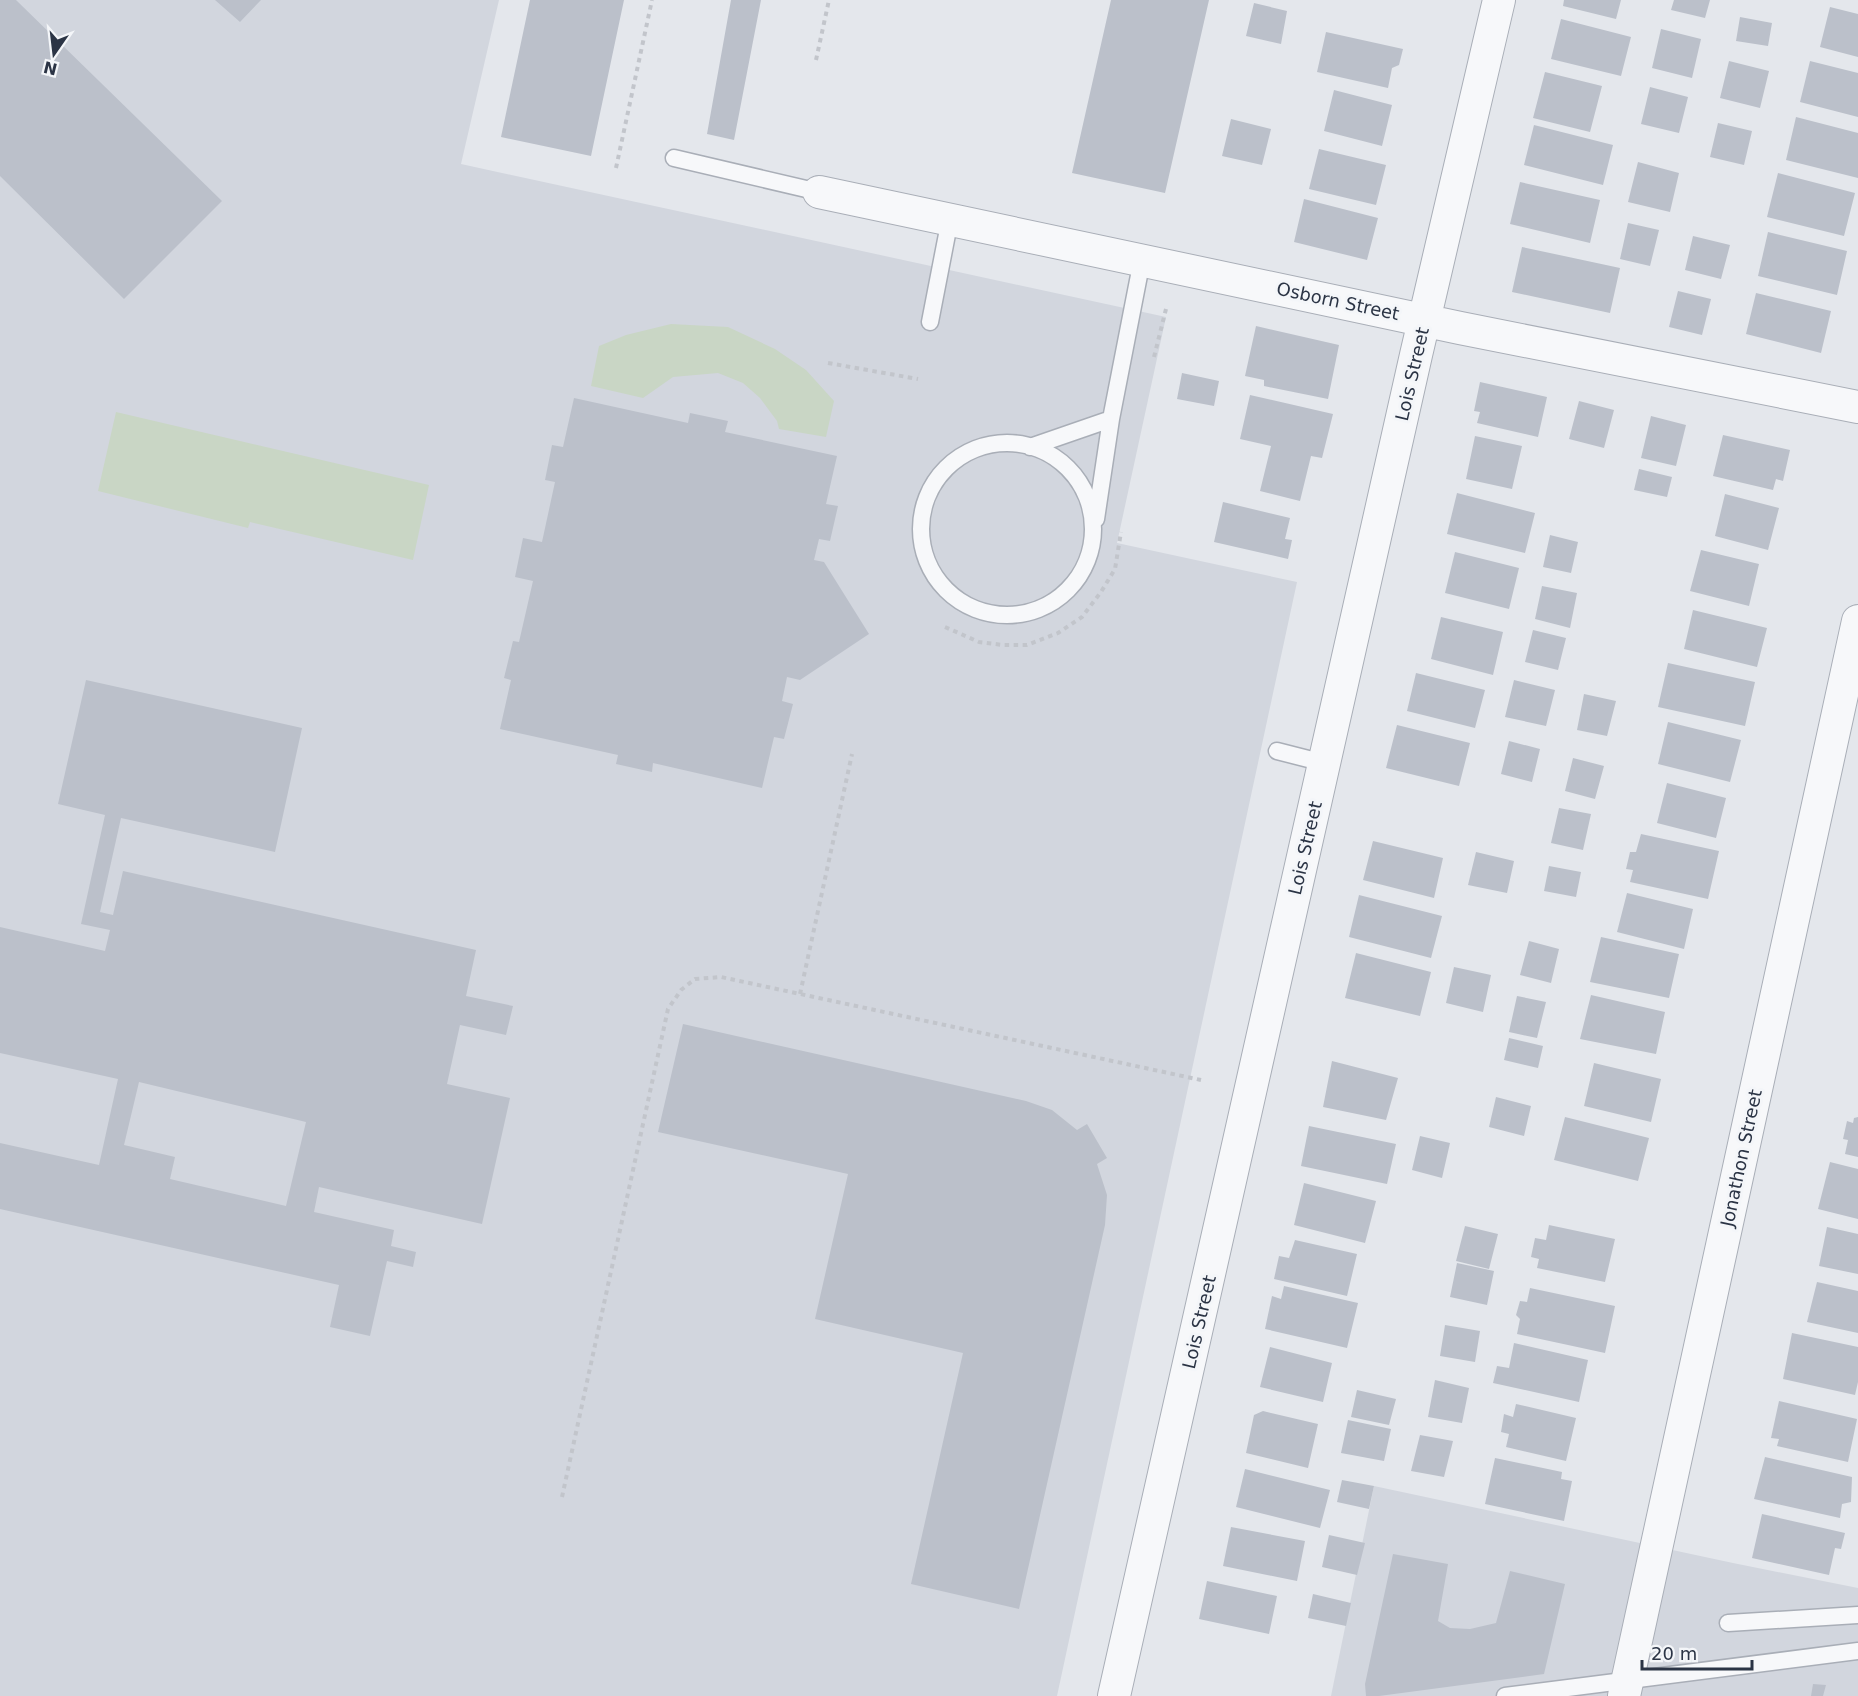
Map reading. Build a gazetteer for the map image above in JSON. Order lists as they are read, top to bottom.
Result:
{
  "streets": {
    "street": ["Osborn Street", "Lois Street", "Jonathon Street"]
  },
  "crossings": [
    ["Osborn Street", "Lois Street"]
  ],
  "scale_bar": "20 m",
  "north": "bottom"
}
